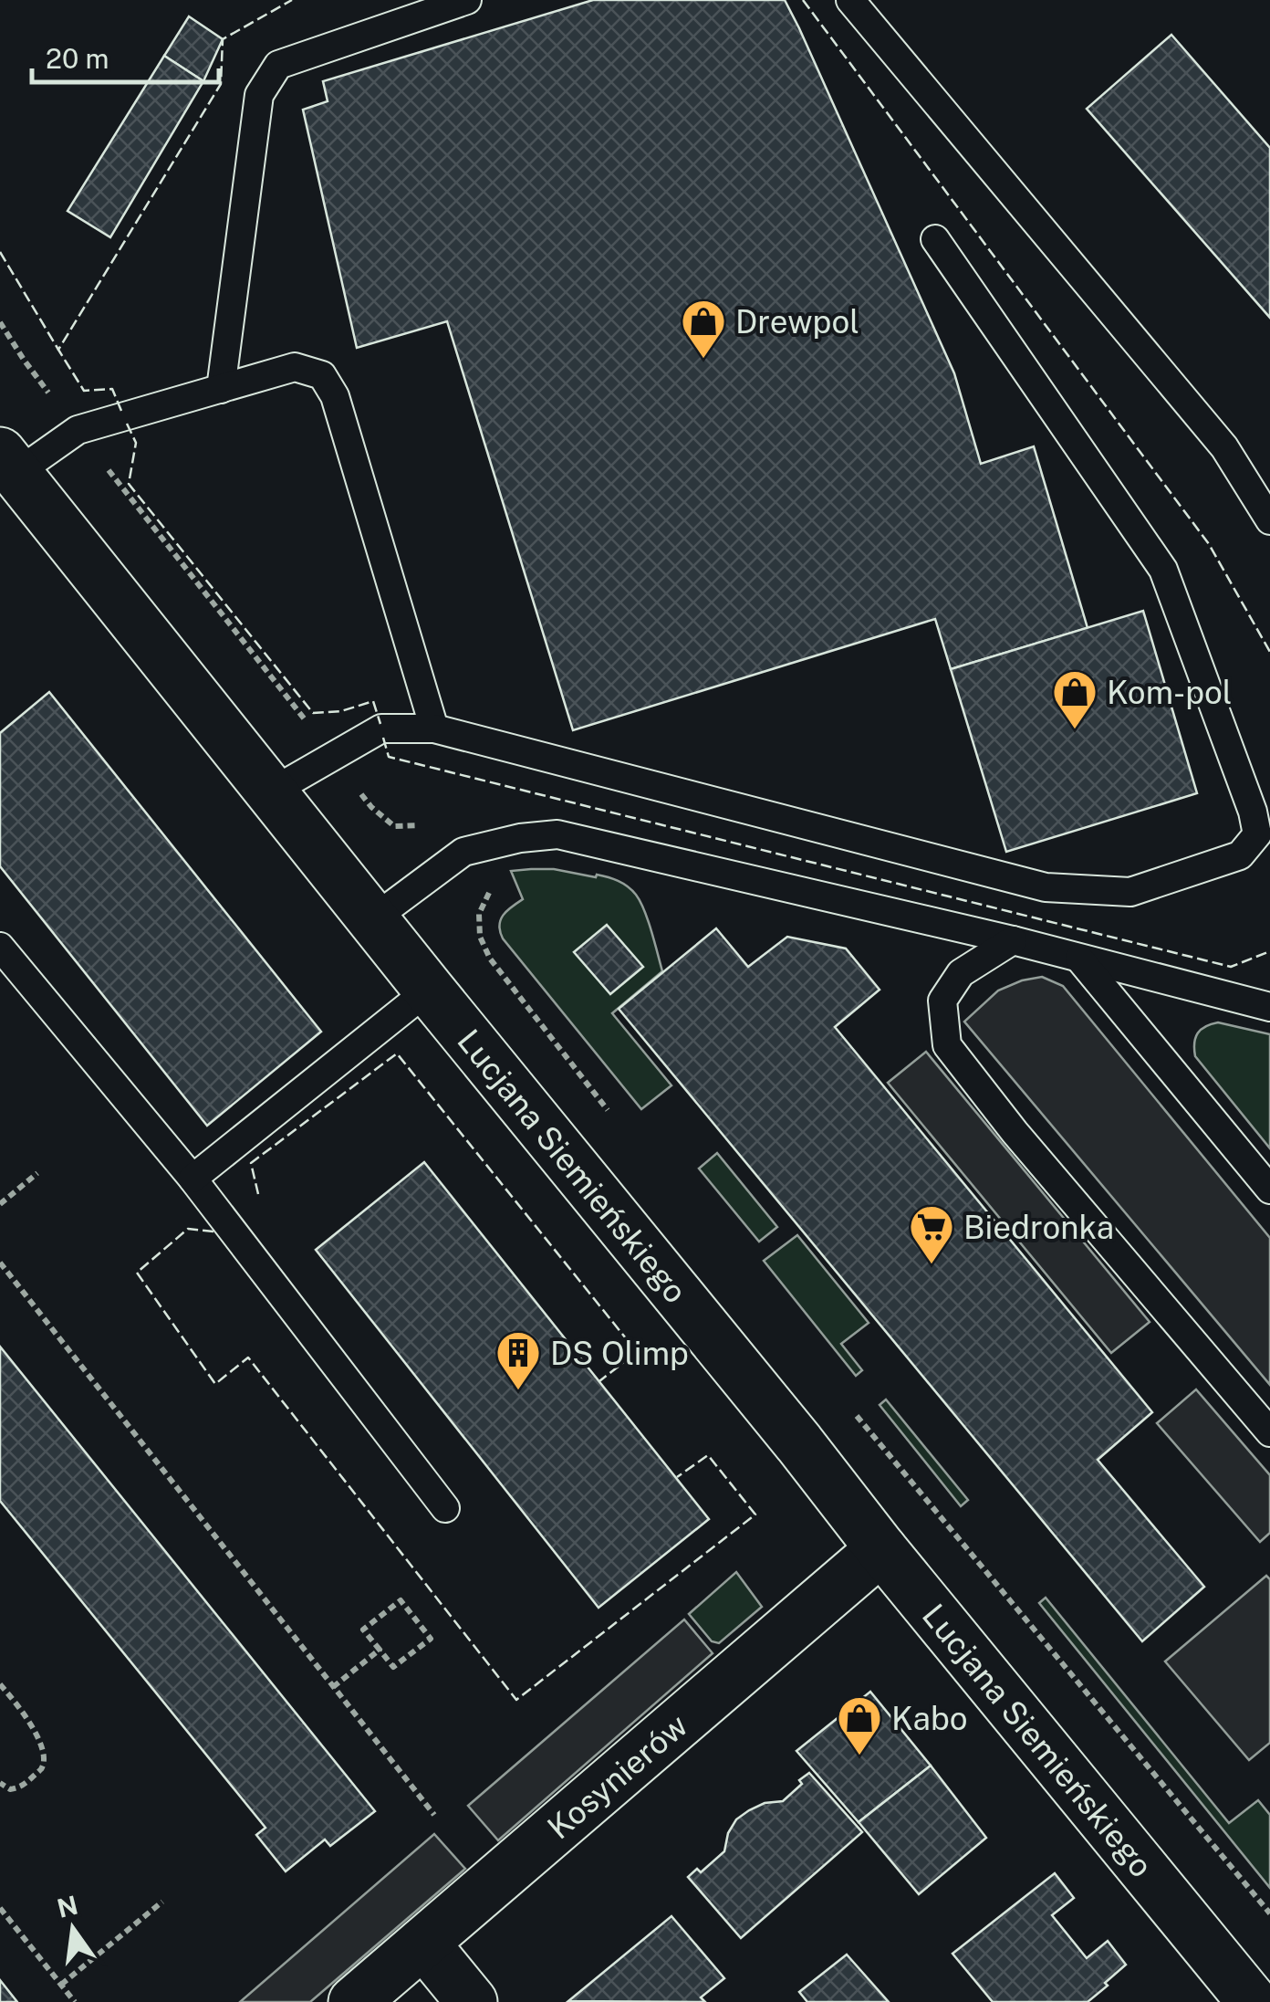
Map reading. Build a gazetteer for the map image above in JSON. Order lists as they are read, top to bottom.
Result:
{
  "streets": {
    "street": ["Lucjana Siemieńskiego", "Kosynierów"]
  },
  "crossings": [
    ["Lucjana Siemieńskiego", "Kosynierów"]
  ],
  "places": {
    "shop": ["Drewpol", "Kom-pol", "Kabo"],
    "supermarket": ["Biedronka"],
    "building": ["DS Olimp"]
  },
  "scale_bar": "20 m",
  "north": "top"
}
